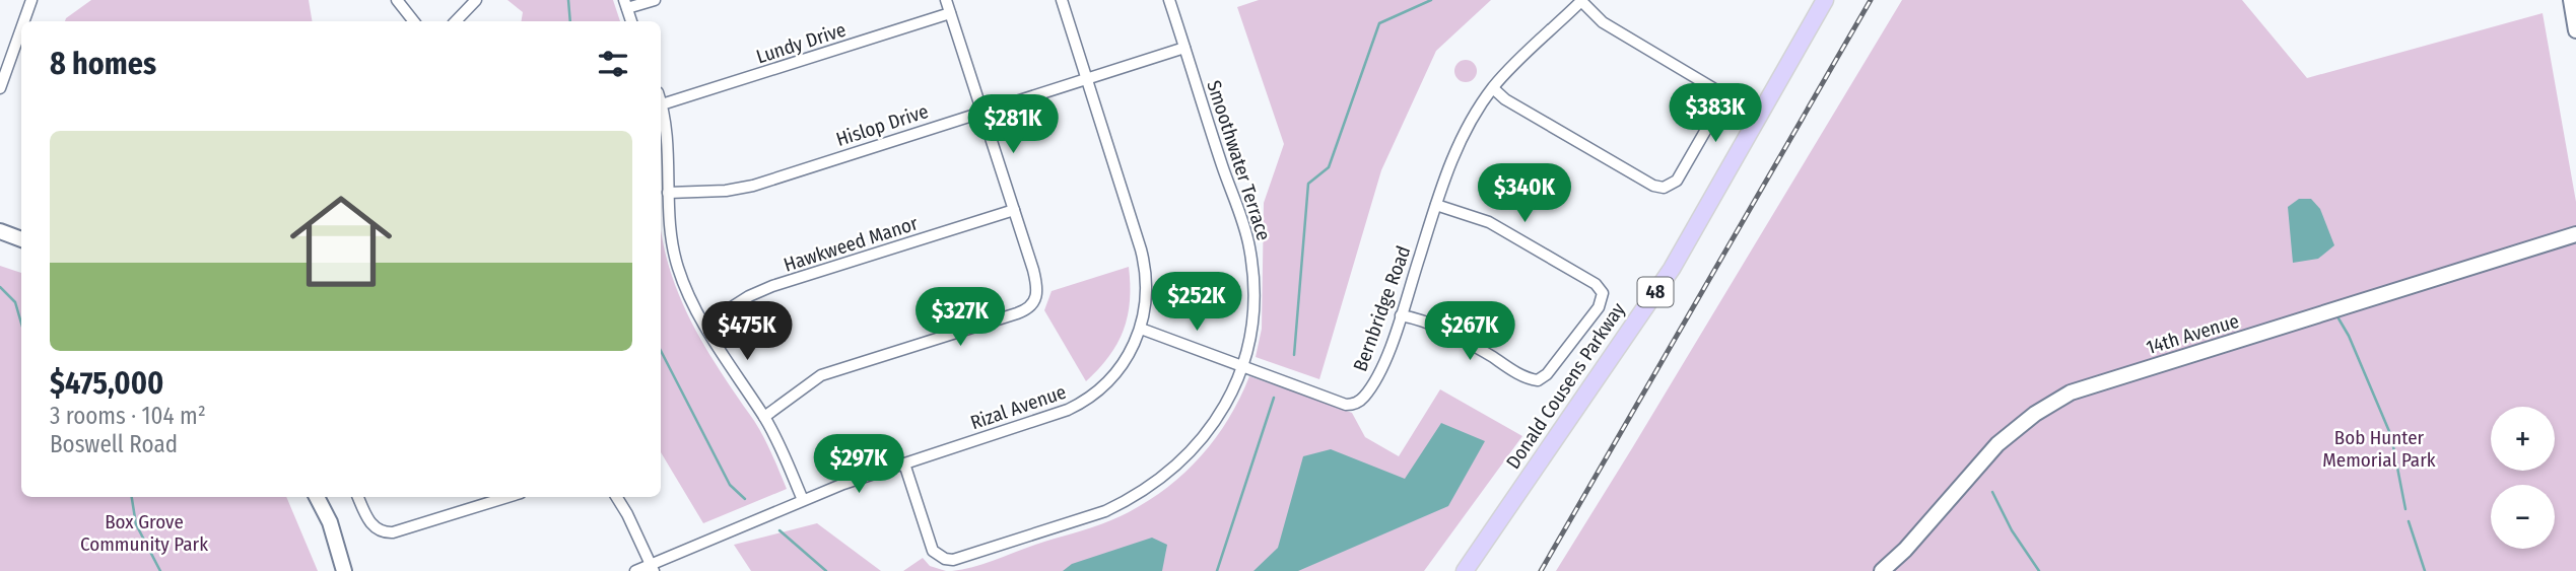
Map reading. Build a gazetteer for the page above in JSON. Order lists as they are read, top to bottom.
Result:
{
  "streets": {
    "main road": ["48", "Donald Cousens Parkway"],
    "street": [
      "Lundy Drive",
      "Hislop Drive",
      "Smoothwater Terrace",
      "Hawkweed Manor",
      "Bernbridge Road",
      "14th Avenue",
      "Rizal Avenue"
    ]
  },
  "crossings": [
    ["Hislop Drive", "Smoothwater Terrace"],
    ["Hislop Drive", "Rizal Avenue"],
    ["Smoothwater Terrace", "Bernbridge Road"],
    ["Smoothwater Terrace", "Rizal Avenue"],
    ["Bernbridge Road", "Rizal Avenue"]
  ],
  "parks": ["Bob Hunter Memorial Park", "Box Grove Community Park"],
  "page": {
    "heading": "8 homes",
    "price": [
      "$383K",
      "$281K",
      "$340K",
      "$252K",
      "$327K",
      "$475K",
      "$267K",
      "$297K"
    ],
    "list": [
      {
        "name": "$475,000",
        "note": "3 rooms · 104 m² · Boswell Road"
      }
    ],
    "map_buttons": ["+", "−"]
  }
}
